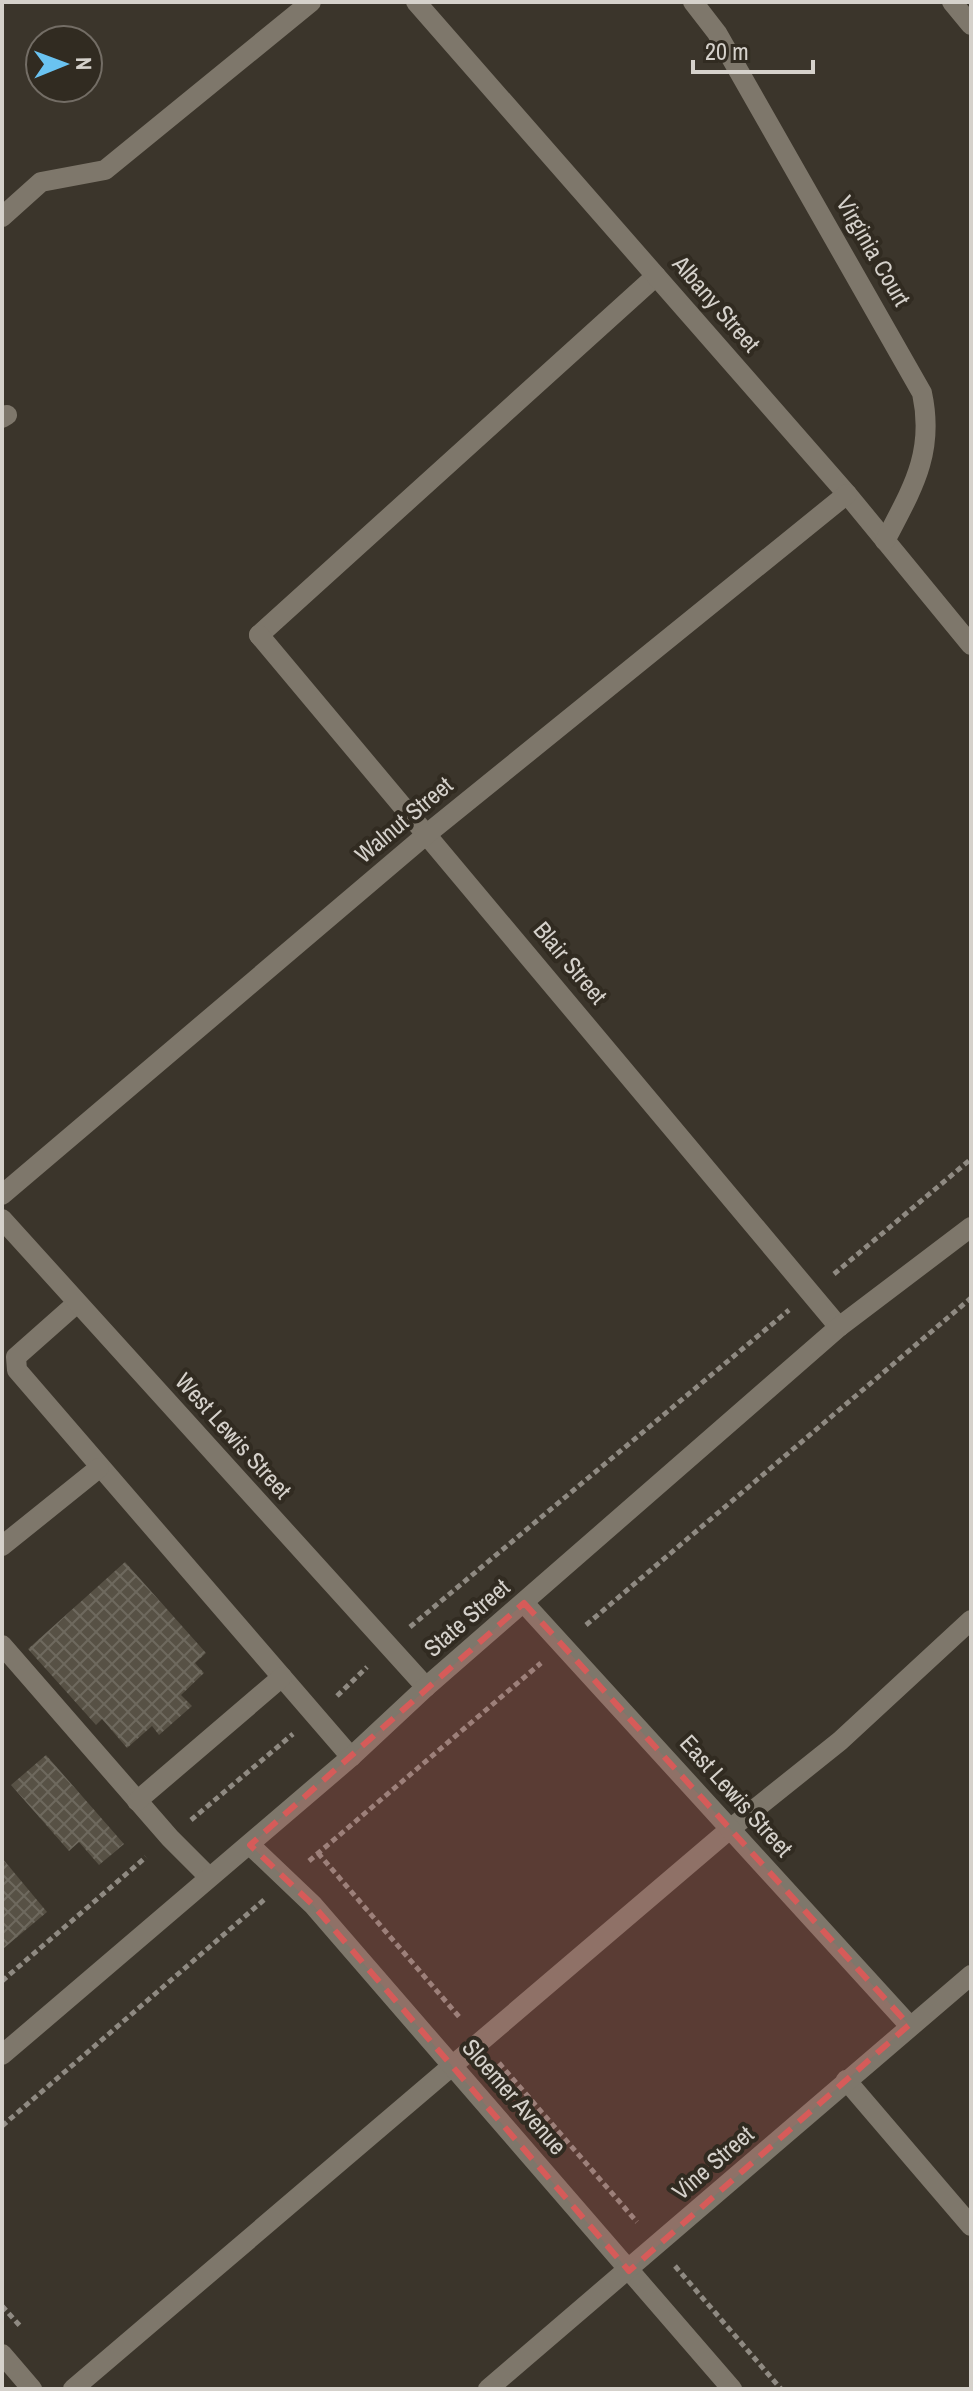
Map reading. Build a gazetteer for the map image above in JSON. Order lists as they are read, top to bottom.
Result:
{
  "streets": {
    "street": [
      "Virginia Court",
      "Albany Street",
      "Walnut Street",
      "Blair Street",
      "West Lewis Street",
      "State Street",
      "East Lewis Street",
      "Sloemer Avenue",
      "Vine Street"
    ]
  },
  "crossings": [
    ["Virginia Court", "Albany Street"],
    ["Albany Street", "Walnut Street"],
    ["Albany Street", "Blair Street"],
    ["Walnut Street", "Blair Street"],
    ["Blair Street", "State Street"],
    ["West Lewis Street", "State Street"],
    ["State Street", "East Lewis Street"],
    ["State Street", "Sloemer Avenue"],
    ["East Lewis Street", "Vine Street"],
    ["Sloemer Avenue", "Vine Street"]
  ],
  "scale_bar": "20 m",
  "north": "right"
}
